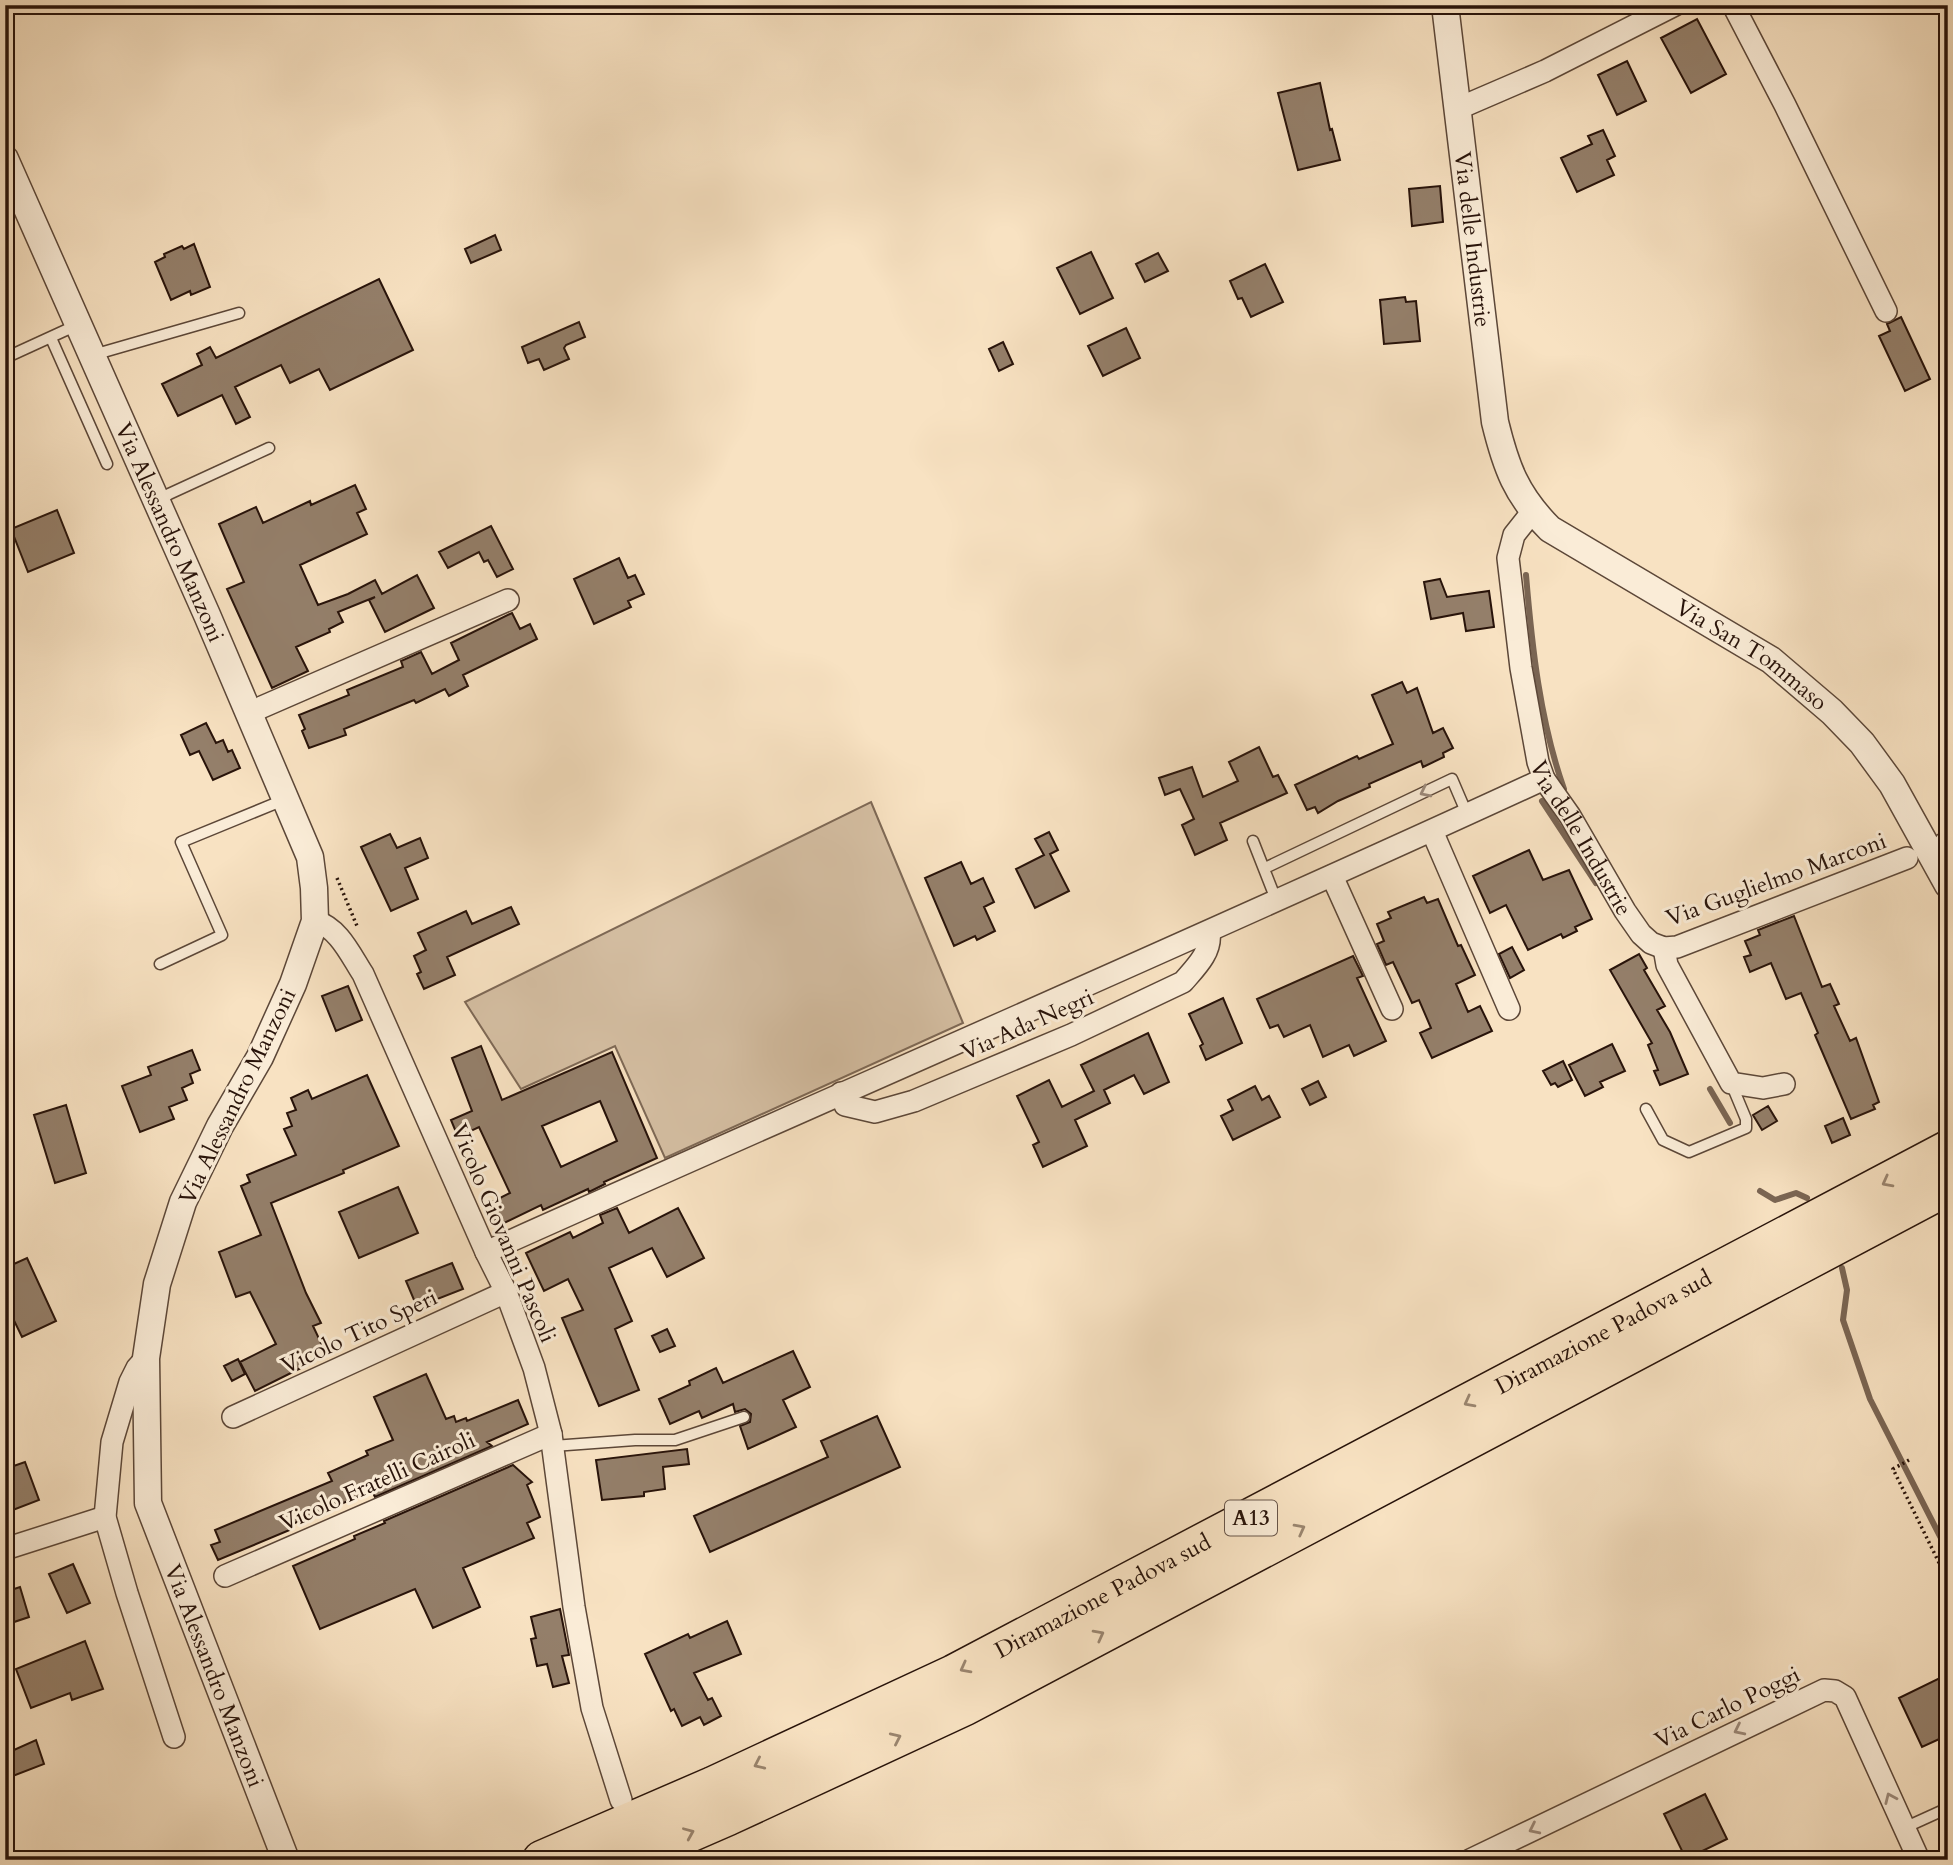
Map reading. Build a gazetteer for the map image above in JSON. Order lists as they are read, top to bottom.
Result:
{
  "streets": {
    "highway": ["Diramazione Padova sud", "A13"],
    "street": [
      "Via delle Industrie",
      "Via Alessandro Manzoni",
      "Via San Tommaso",
      "Via Guglielmo Marconi",
      "Via Ada Negri",
      "Vicolo Giovanni Pascoli",
      "Vicolo Tito Speri",
      "Vicolo Fratelli Cairoli",
      "Via Carlo Poggi"
    ]
  },
  "crossings": [
    ["Via delle Industrie", "Via San Tommaso"],
    ["Via delle Industrie", "Via Guglielmo Marconi"],
    ["Via delle Industrie", "Via Ada Negri"],
    ["Via Alessandro Manzoni", "Vicolo Giovanni Pascoli"],
    ["Via Ada Negri", "Vicolo Giovanni Pascoli"],
    ["Vicolo Giovanni Pascoli", "Vicolo Tito Speri"],
    ["Vicolo Giovanni Pascoli", "Vicolo Fratelli Cairoli"]
  ]
}
